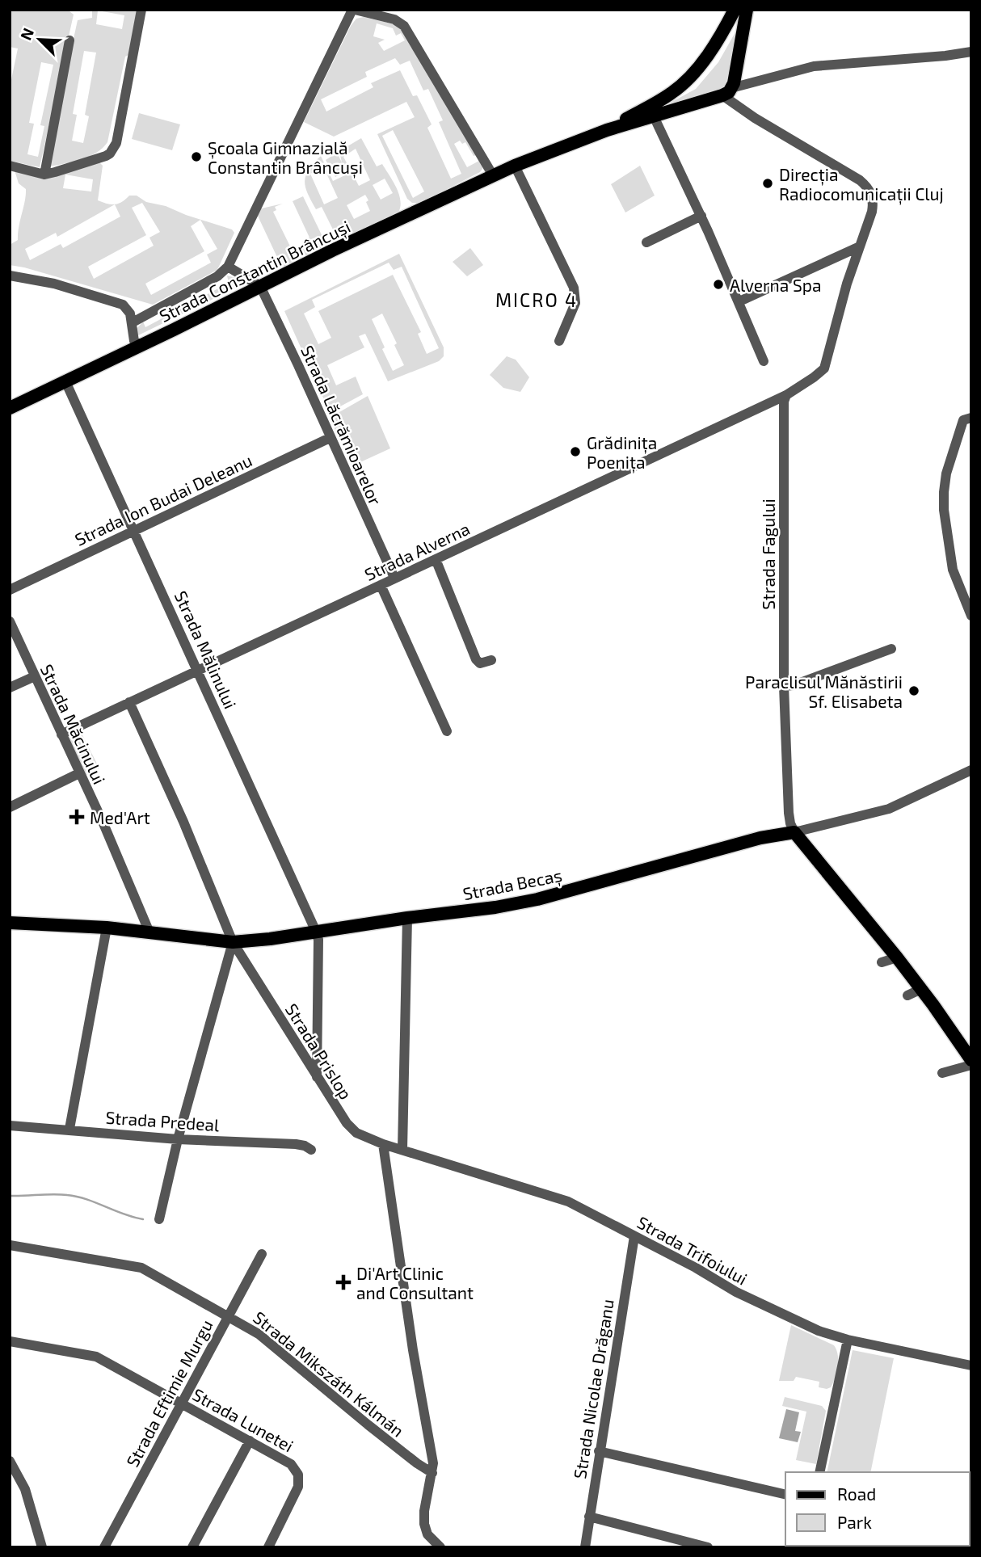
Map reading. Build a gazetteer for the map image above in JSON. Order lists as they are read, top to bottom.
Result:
{
  "streets": {
    "main road": ["Strada Constantin Brâncuși", "Strada Fagului", "Strada Becaș"],
    "street": [
      "Strada Lăcrămioarelor",
      "Strada Ion Budai Deleanu",
      "Strada Alverna",
      "Strada Mălinului",
      "Strada Măcinului",
      "Strada Prislop",
      "Strada Predeal",
      "Strada Trifoiului",
      "Strada Mikszáth Kálmán",
      "Strada Nicolae Drăganu",
      "Strada Eftimie Murgu",
      "Strada Lunetei"
    ]
  },
  "crossings": [
    ["Strada Constantin Brâncuși", "Strada Lăcrămioarelor"],
    ["Strada Constantin Brâncuși", "Strada Mălinului"],
    ["Strada Lăcrămioarelor", "Strada Ion Budai Deleanu"],
    ["Strada Lăcrămioarelor", "Strada Alverna"],
    ["Strada Ion Budai Deleanu", "Strada Mălinului"],
    ["Strada Alverna", "Strada Fagului"],
    ["Strada Alverna", "Strada Mălinului"],
    ["Strada Alverna", "Strada Măcinului"],
    ["Strada Alverna", "Strada Prislop"],
    ["Strada Fagului", "Strada Becaș"],
    ["Strada Mălinului", "Strada Becaș"],
    ["Strada Mălinului", "Strada Prislop"],
    ["Strada Măcinului", "Strada Becaș"],
    ["Strada Becaș", "Strada Prislop"],
    ["Strada Prislop", "Strada Trifoiului"],
    ["Strada Trifoiului", "Strada Nicolae Drăganu"],
    ["Strada Mikszáth Kálmán", "Strada Eftimie Murgu"],
    ["Strada Eftimie Murgu", "Strada Lunetei"]
  ],
  "districts": ["MICRO 4"],
  "places": {
    "other": [
      "Școala Gimnazială Constantin Brâncuși",
      "Direcția Radiocomunicații Cluj",
      "Alverna Spa",
      "Grădinița Poenița",
      "Paraclisul Mănăstirii Sf. Elisabeta"
    ],
    "health": ["Med'Art", "Di'Art Clinic and Consultant"]
  },
  "legend": ["Road", "Park"],
  "north": "top left"
}
